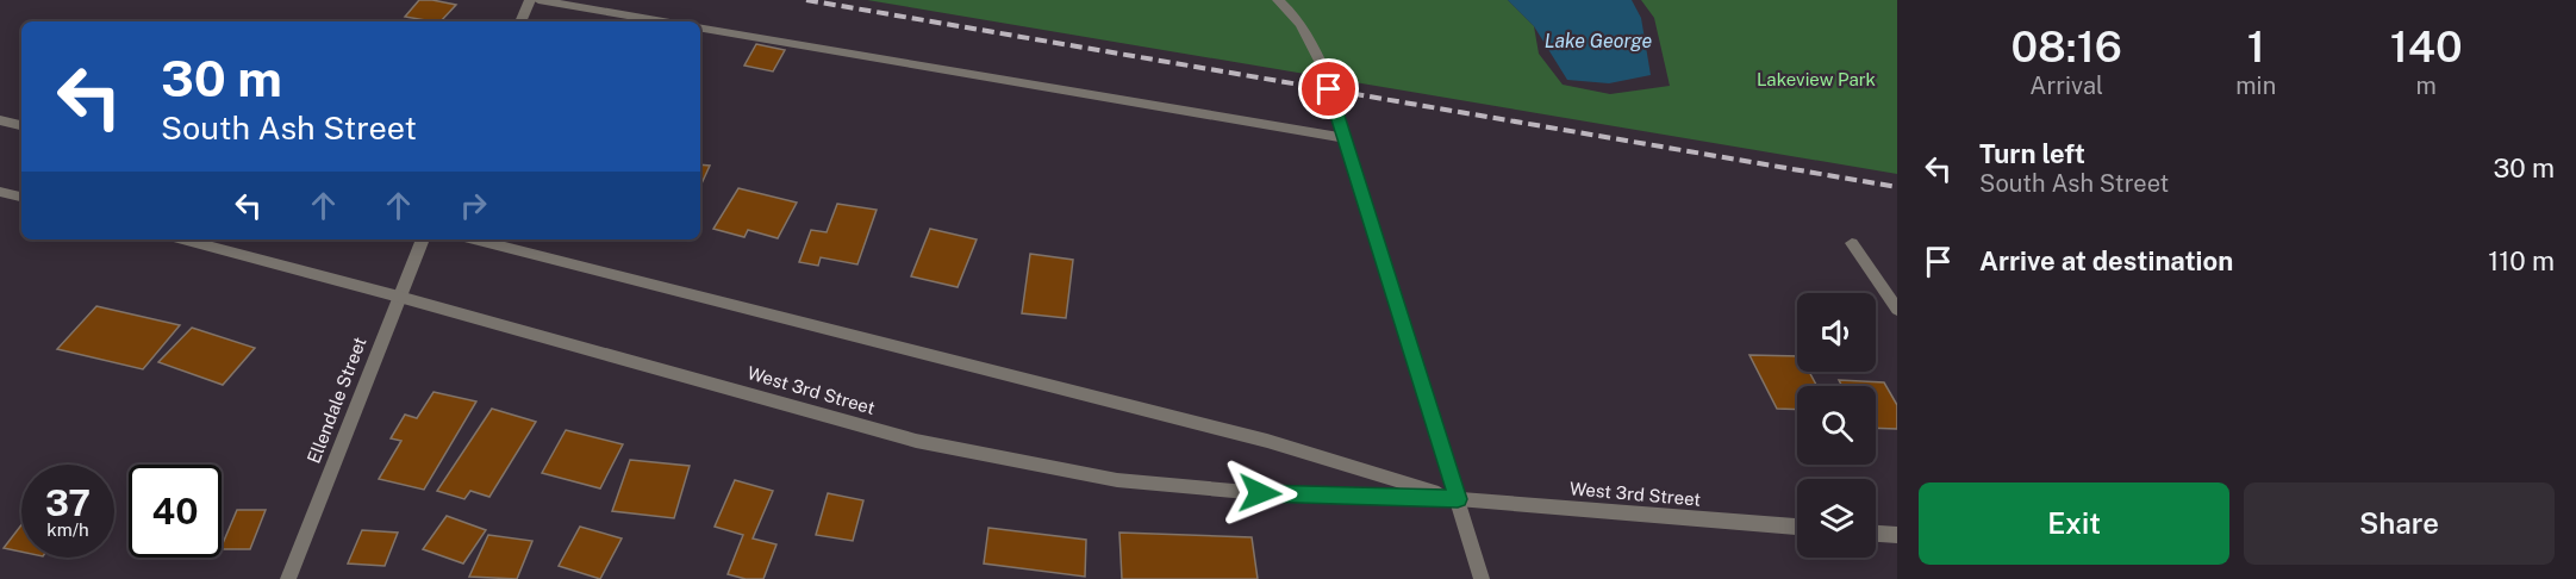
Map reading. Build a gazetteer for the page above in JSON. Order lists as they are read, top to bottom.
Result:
{
  "streets": {
    "street": ["West 3rd Street", "Ellendale Street"]
  },
  "crossings": [
    ["West 3rd Street", "Ellendale Street"]
  ],
  "water": ["Lake George"],
  "parks": ["Lakeview Park"],
  "page": {
    "eta": [
      "08:16",
      "Arrival",
      "1",
      "min",
      "140",
      "m"
    ],
    "turn": ["30 m", "South Ash Street"],
    "list": [
      {
        "name": "Turn left",
        "note": "South Ash Street",
        "value": "30 m"
      },
      {
        "name": "Arrive at destination",
        "value": "110 m"
      }
    ],
    "speed": "37 km/h",
    "limit": "40",
    "buttons": ["Exit", "Share"]
  }
}
